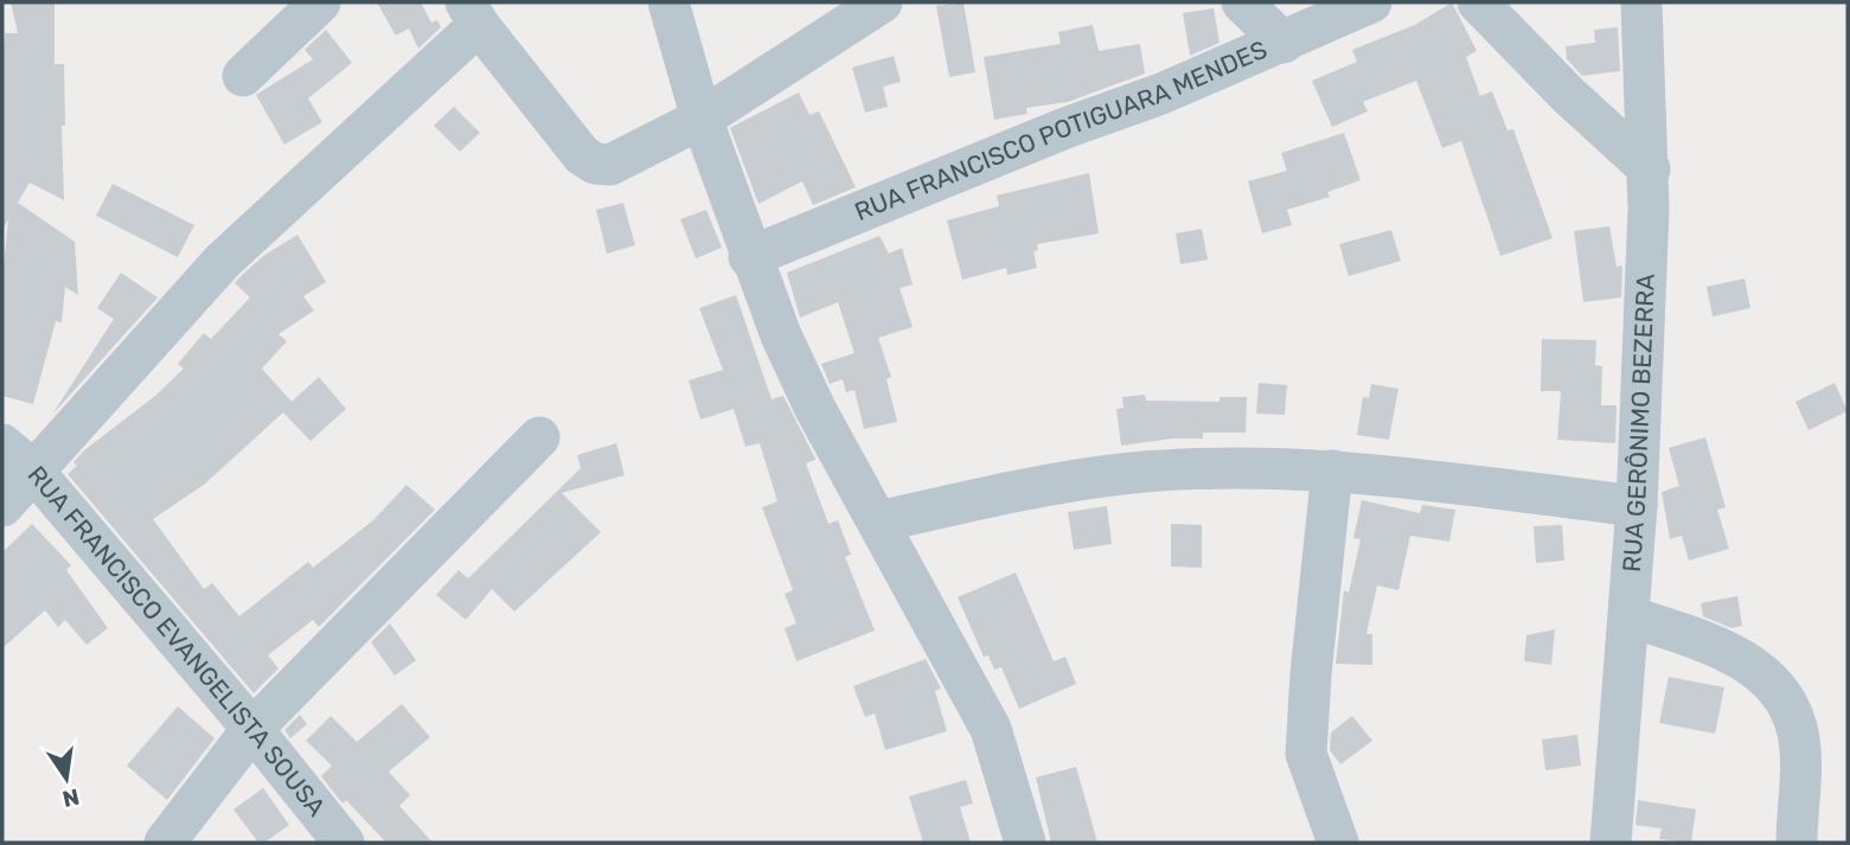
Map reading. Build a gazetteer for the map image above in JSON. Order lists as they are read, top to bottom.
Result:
{
  "streets": {
    "street": ["RUA FRANCISCO POTIGUARA MENDES", "RUA GERÔNIMO BEZERRA", "RUA FRANCISCO EVANGELISTA SOUSA"]
  },
  "north": "bottom"
}
